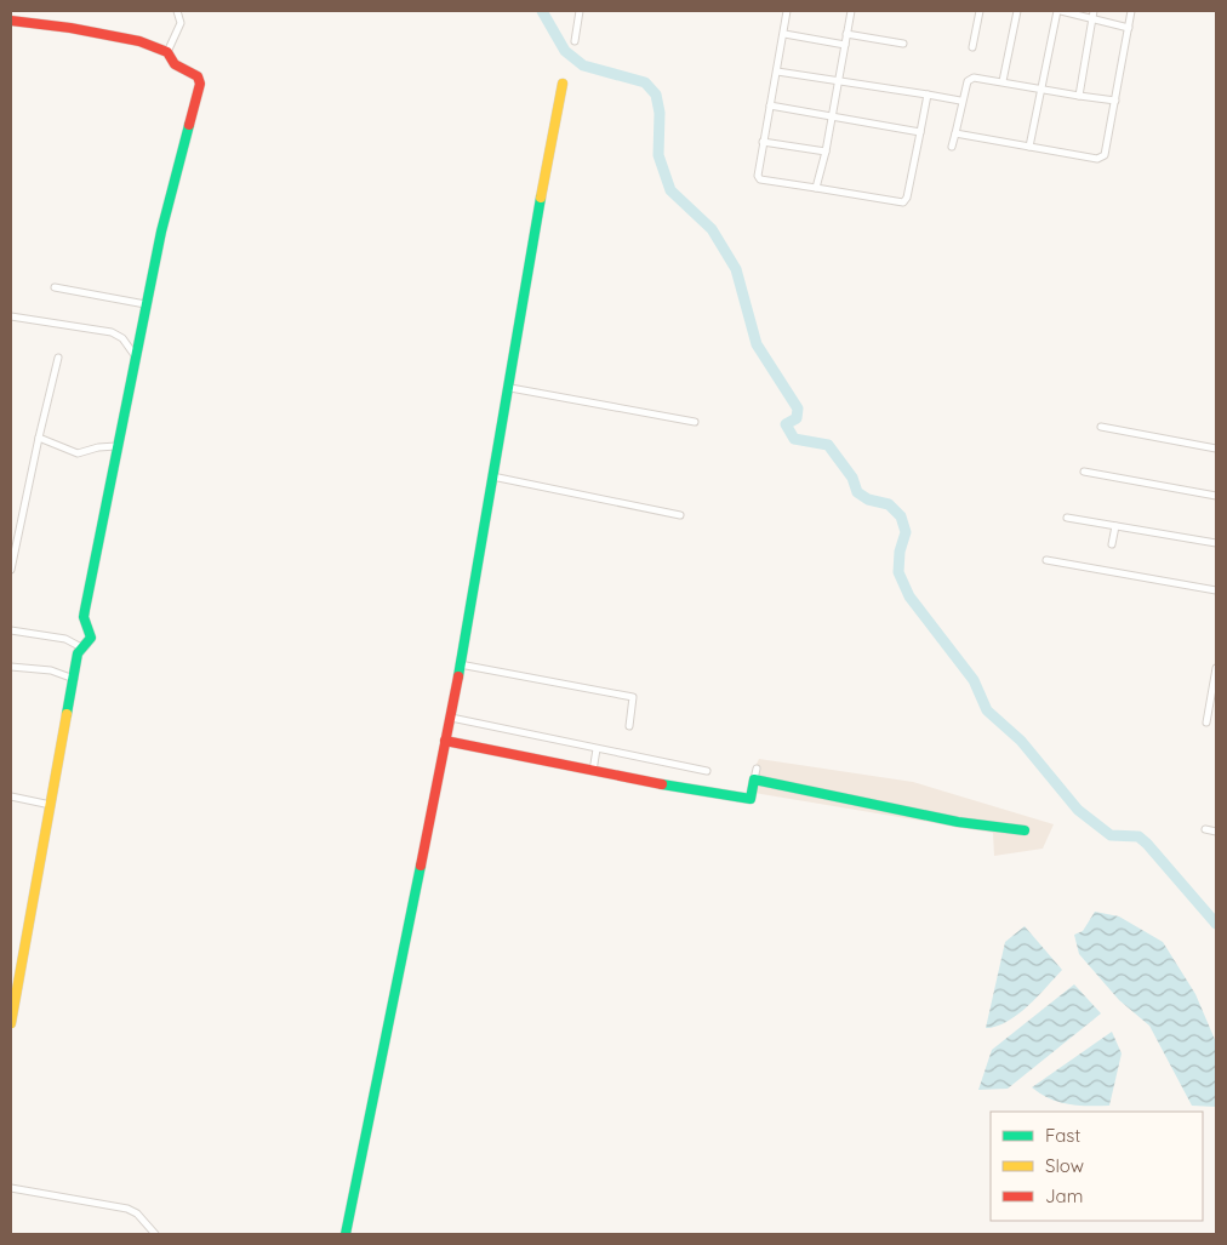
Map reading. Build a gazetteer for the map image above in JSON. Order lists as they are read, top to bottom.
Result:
{
  "legend": ["Fast", "Slow", "Jam"]
}
